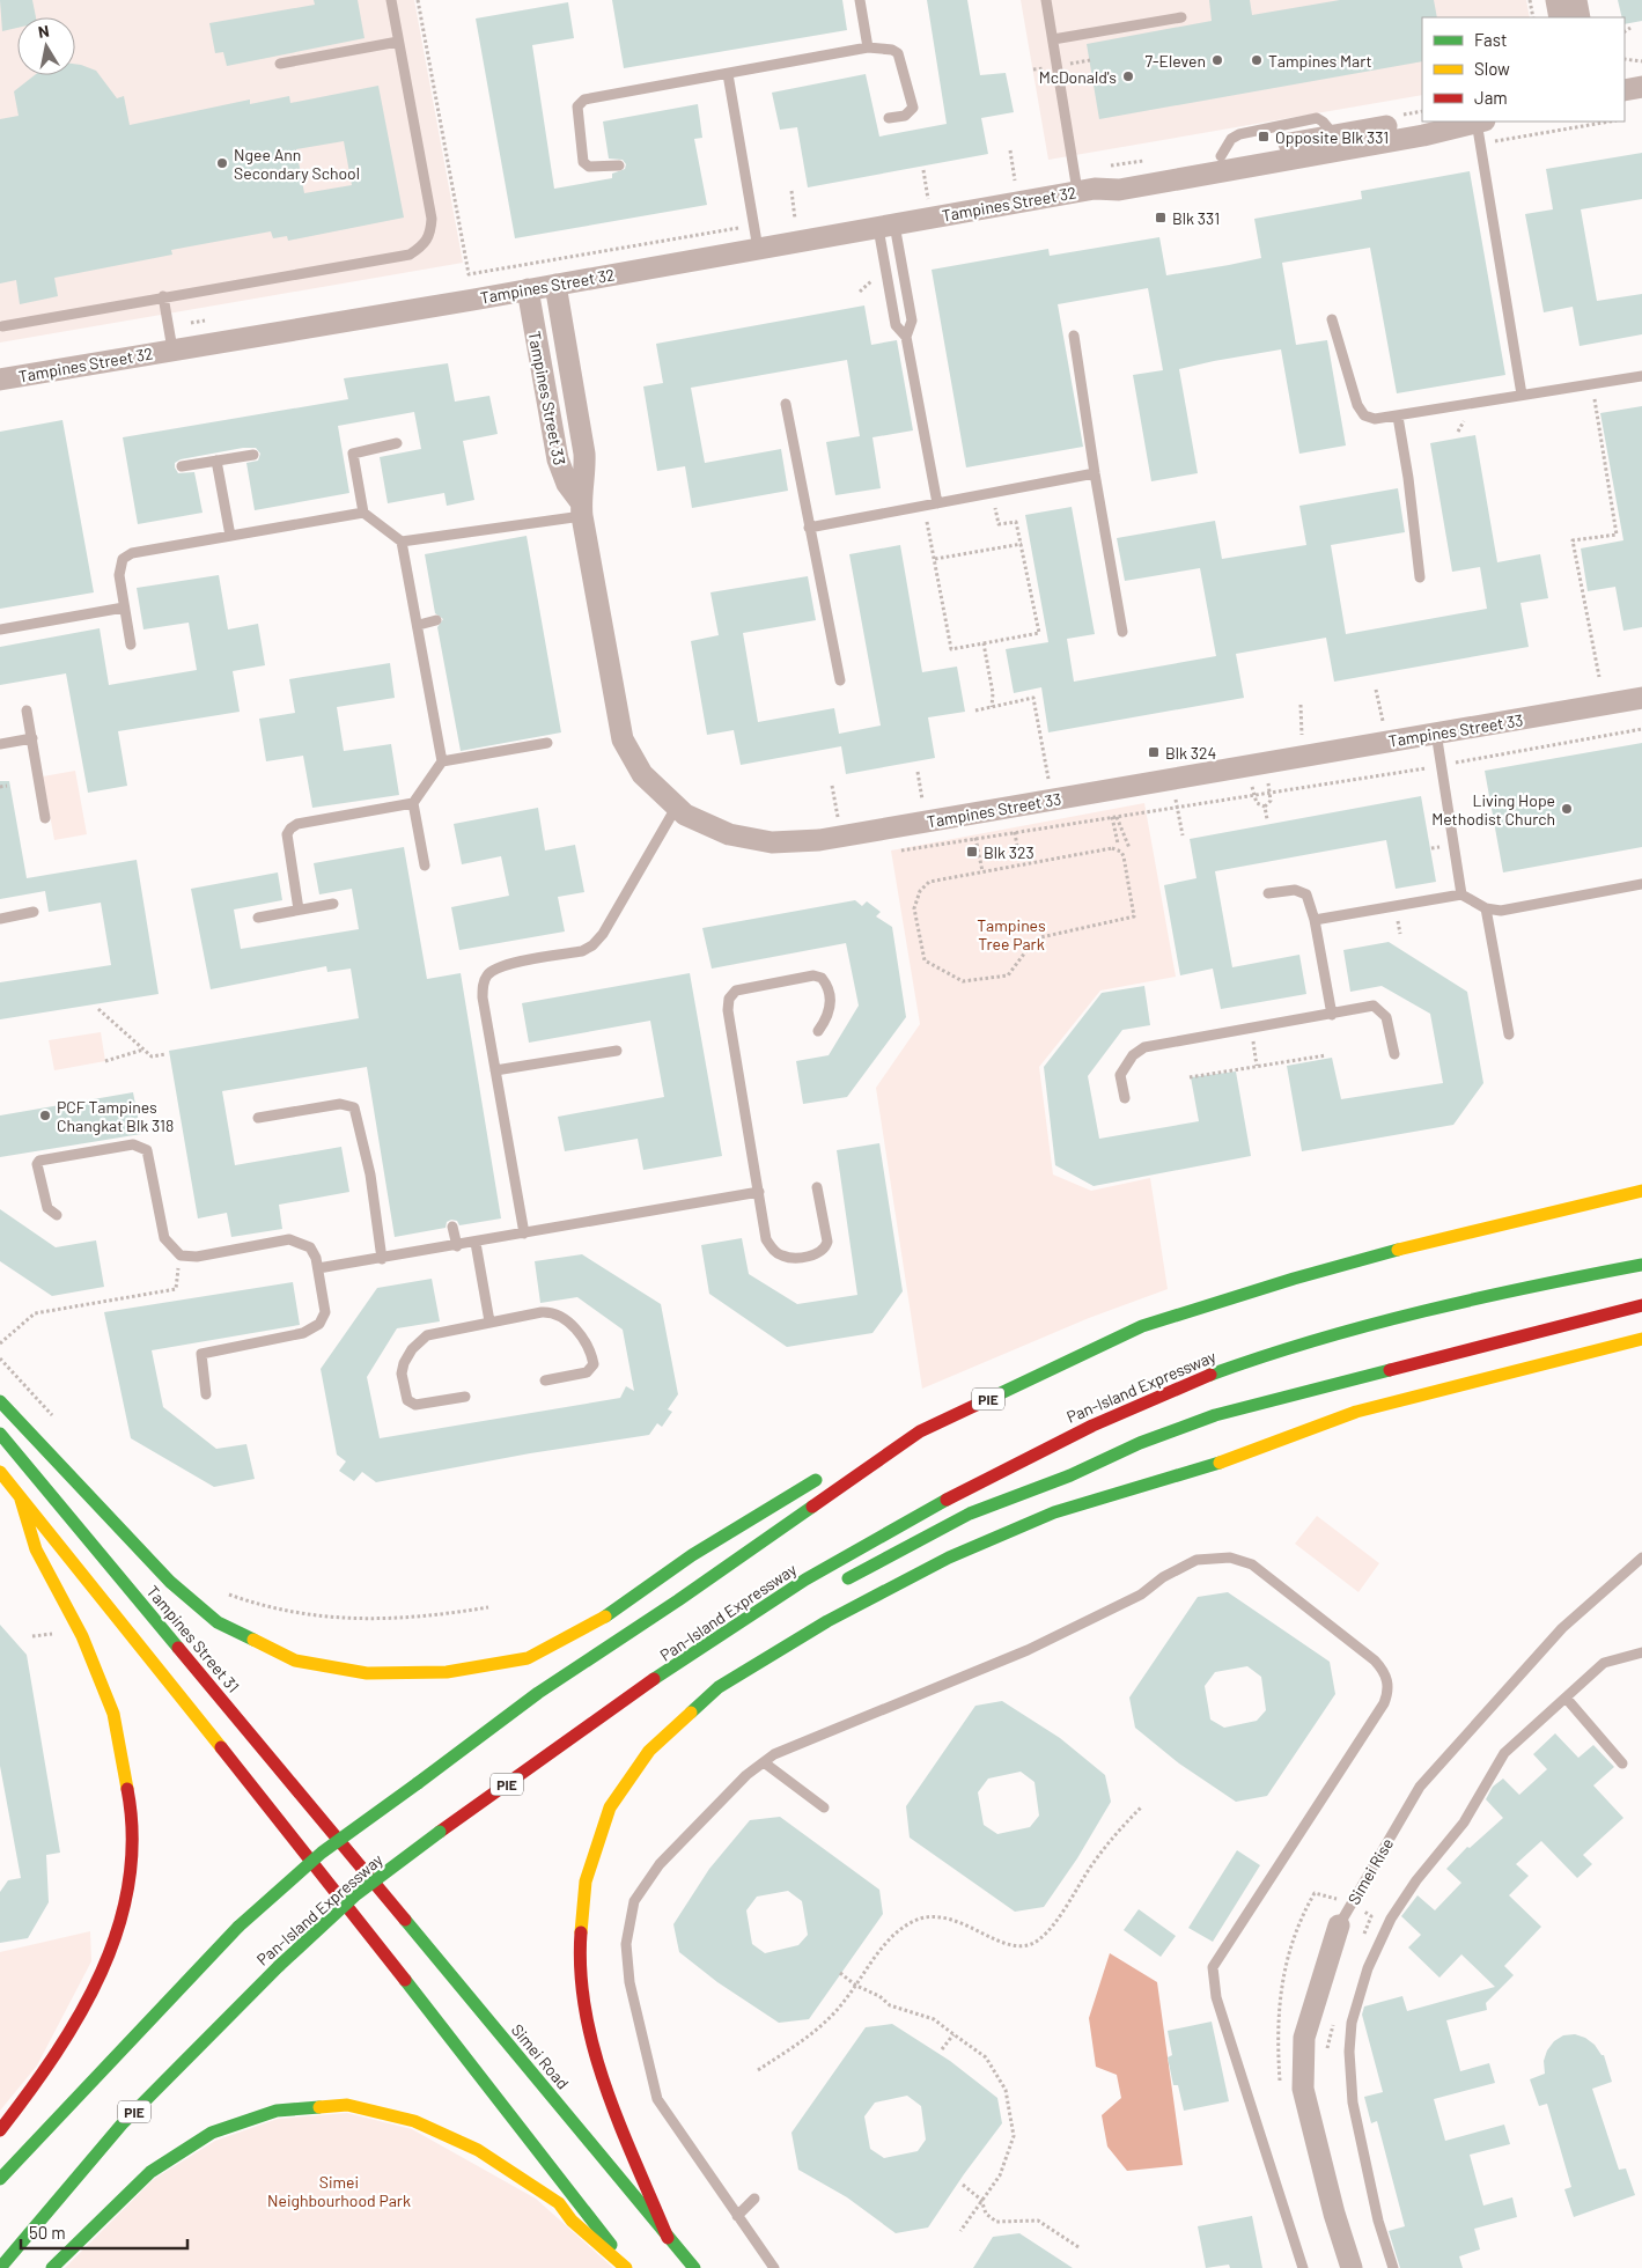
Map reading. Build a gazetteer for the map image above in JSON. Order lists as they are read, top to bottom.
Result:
{
  "streets": {
    "main road": [
      "Pan-Island Expressway",
      "PIE",
      "Tampines Street 31",
      "Simei Road"
    ],
    "street": ["Tampines Street 32", "Tampines Street 33", "Simei Rise"]
  },
  "crossings": [
    ["Tampines Street 32", "Tampines Street 33"],
    ["Tampines Street 31", "Simei Road"]
  ],
  "parks": ["Tampines Tree Park", "Simei Neighbourhood Park"],
  "places": {
    "other": [
      "7-Eleven",
      "Tampines Mart",
      "McDonald's",
      "Ngee Ann Secondary School",
      "Living Hope Methodist Church",
      "PCF Tampines Changkat Blk 318"
    ],
    "transit": [
      "Opposite Blk 331",
      "Blk 331",
      "Blk 324",
      "Blk 323"
    ]
  },
  "legend": ["Fast", "Slow", "Jam"],
  "scale_bar": "50 m",
  "north": "top"
}
